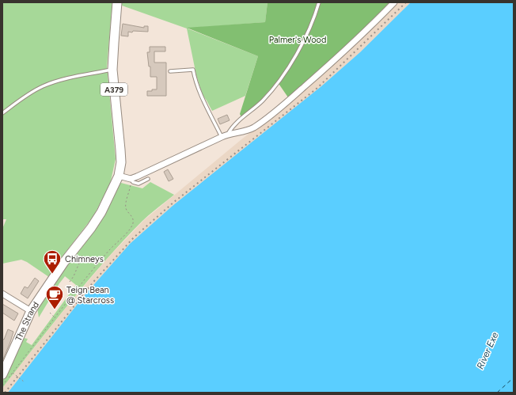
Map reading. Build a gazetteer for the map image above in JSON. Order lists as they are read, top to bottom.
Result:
{
  "streets": {
    "main road": ["A379", "The Strand"]
  },
  "crossings": [
    ["A379", "The Strand"]
  ],
  "water": ["River Exe"],
  "parks": ["Palmer's Wood"],
  "places": {
    "bus stop": ["Chimneys"],
    "cafe": ["Teign Bean @ Starcross"]
  }
}
